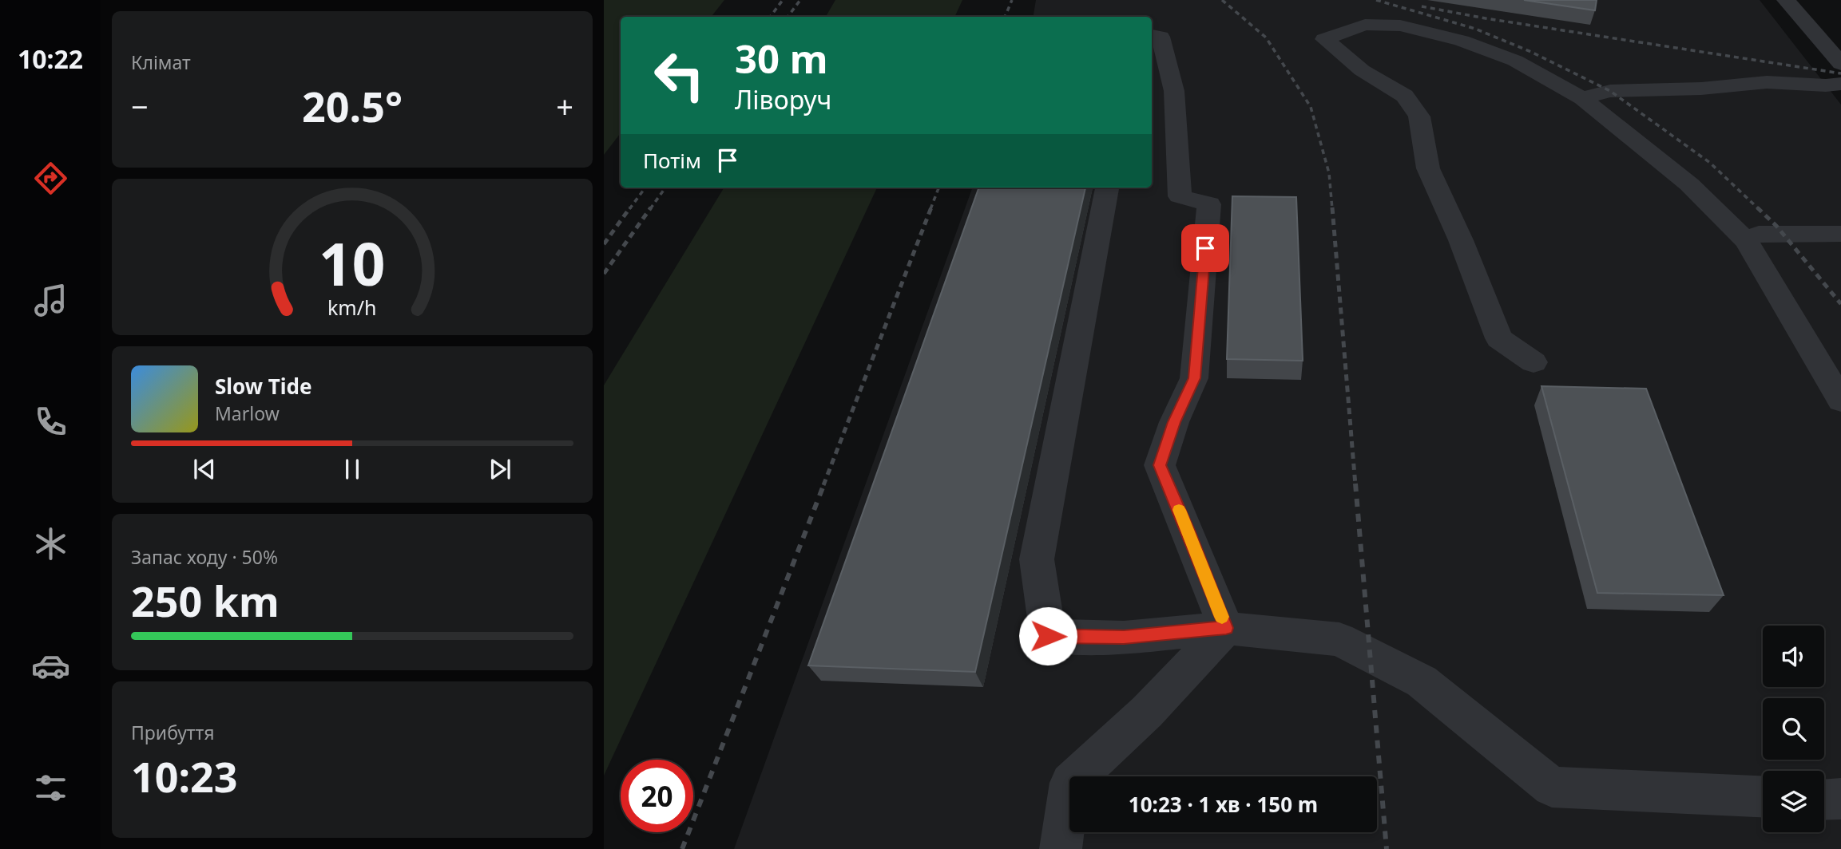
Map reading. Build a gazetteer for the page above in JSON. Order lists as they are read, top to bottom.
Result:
{
  "page": {
    "tabs": "10:22",
    "tile": [
      "Клімат",
      ["Запас ходу · 50%", "250 km"],
      ["Прибуття", "10:23"]
    ],
    "turn": ["30 m", "Ліворуч"],
    "heat": ["−", "20.5°", "+"],
    "then": "Потім",
    "song": ["Slow Tide", "Marlow"],
    "limit": "20",
    "trip": "10:23 · 1 хв · 150 m",
    "gauge": ["10", "km/h"]
  }
}
